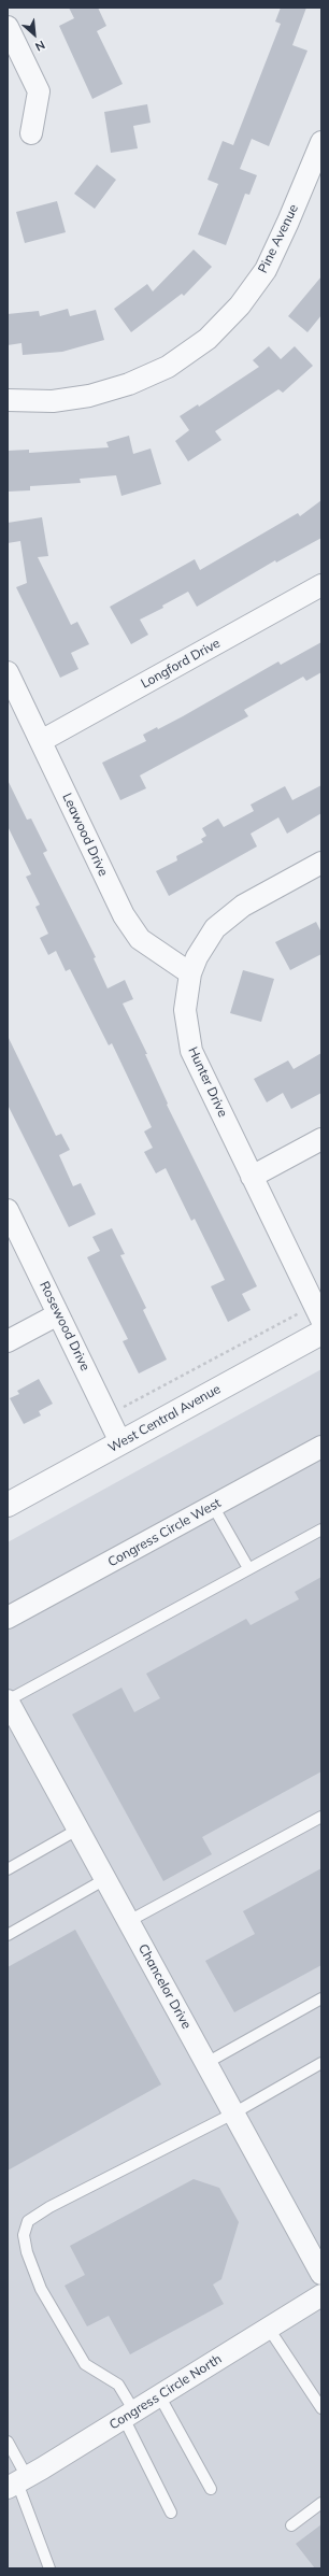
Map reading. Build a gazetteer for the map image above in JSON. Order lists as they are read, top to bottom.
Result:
{
  "streets": {
    "street": [
      "Pine Avenue",
      "Longford Drive",
      "Leawood Drive",
      "Hunter Drive",
      "Rosewood Drive",
      "West Central Avenue",
      "Congress Circle West",
      "Chancelor Drive",
      "Congress Circle North"
    ]
  },
  "crossings": [
    ["Longford Drive", "Leawood Drive"],
    ["Leawood Drive", "Hunter Drive"],
    ["Rosewood Drive", "West Central Avenue"]
  ],
  "north": "bottom right"
}
